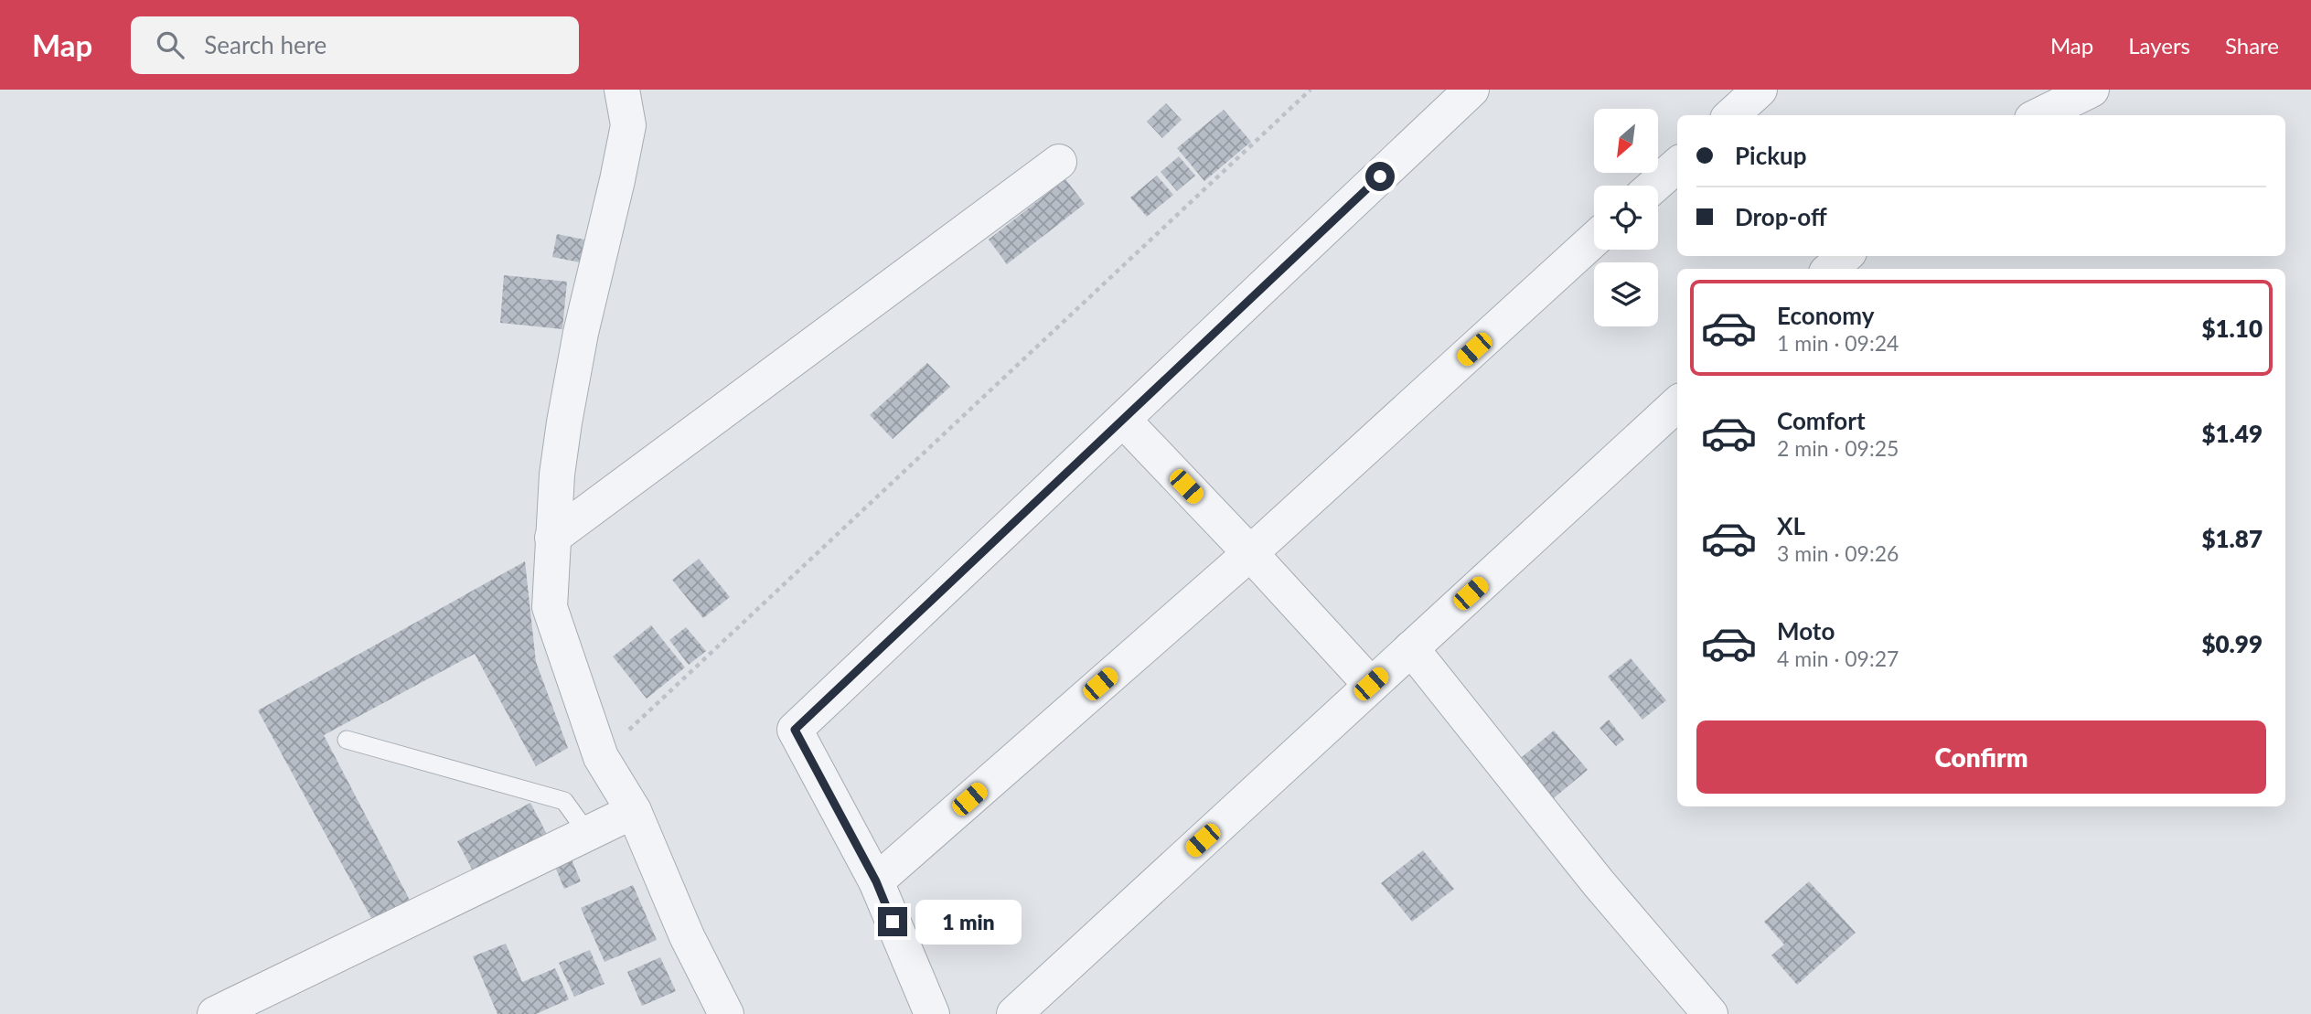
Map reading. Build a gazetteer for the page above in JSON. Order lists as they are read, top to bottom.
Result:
{
  "north": "bottom left",
  "page": {
    "header": "Map",
    "search": "Search here",
    "nav": ["Map", "Layers", "Share"],
    "banner": ["Pickup", "Drop-off"],
    "list": [
      {
        "name": "Economy",
        "note": "1 min · 09:24",
        "value": "$1.10"
      },
      {
        "name": "Comfort",
        "note": "2 min · 09:25",
        "value": "$1.49"
      },
      {
        "name": "XL",
        "note": "3 min · 09:26",
        "value": "$1.87"
      },
      {
        "name": "Moto",
        "note": "4 min · 09:27",
        "value": "$0.99"
      }
    ],
    "buttons": "Confirm",
    "bubble": "1 min"
  }
}
